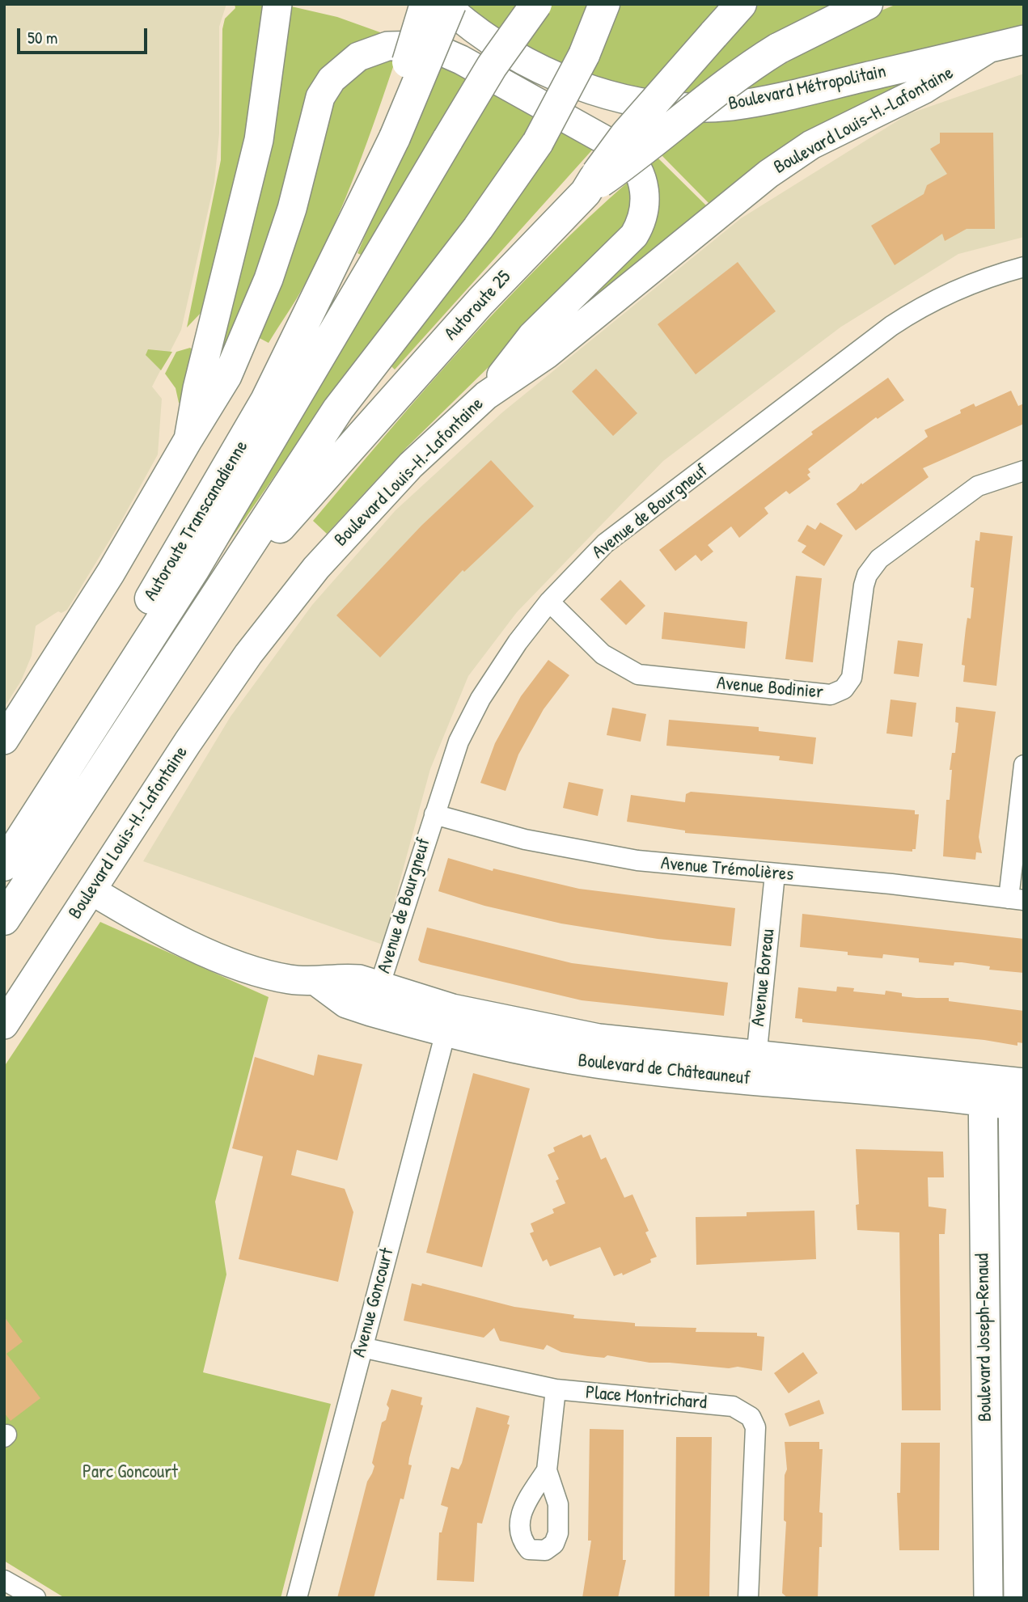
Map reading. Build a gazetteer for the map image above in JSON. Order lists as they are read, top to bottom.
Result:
{
  "streets": {
    "highway": ["Autoroute 25", "Autoroute Transcanadienne"],
    "main road": [
      "Boulevard Métropolitain",
      "Boulevard Louis-H.-Lafontaine",
      "Boulevard de Châteauneuf",
      "Boulevard Joseph-Renaud"
    ],
    "street": [
      "Avenue de Bourgneuf",
      "Avenue Bodinier",
      "Avenue Trémolières",
      "Avenue Boreau",
      "Avenue Goncourt",
      "Place Montrichard"
    ]
  },
  "crossings": [
    ["Boulevard Métropolitain", "Boulevard Louis-H.-Lafontaine"],
    ["Boulevard Louis-H.-Lafontaine", "Boulevard de Châteauneuf"],
    ["Avenue de Bourgneuf", "Avenue Bodinier"],
    ["Avenue de Bourgneuf", "Avenue Trémolières"],
    ["Avenue de Bourgneuf", "Boulevard de Châteauneuf"],
    ["Avenue Trémolières", "Avenue Boreau"],
    ["Avenue Boreau", "Boulevard de Châteauneuf"],
    ["Boulevard de Châteauneuf", "Avenue Goncourt"],
    ["Boulevard de Châteauneuf", "Boulevard Joseph-Renaud"],
    ["Avenue Goncourt", "Place Montrichard"]
  ],
  "parks": ["Parc Goncourt"],
  "scale_bar": "50 m"
}
